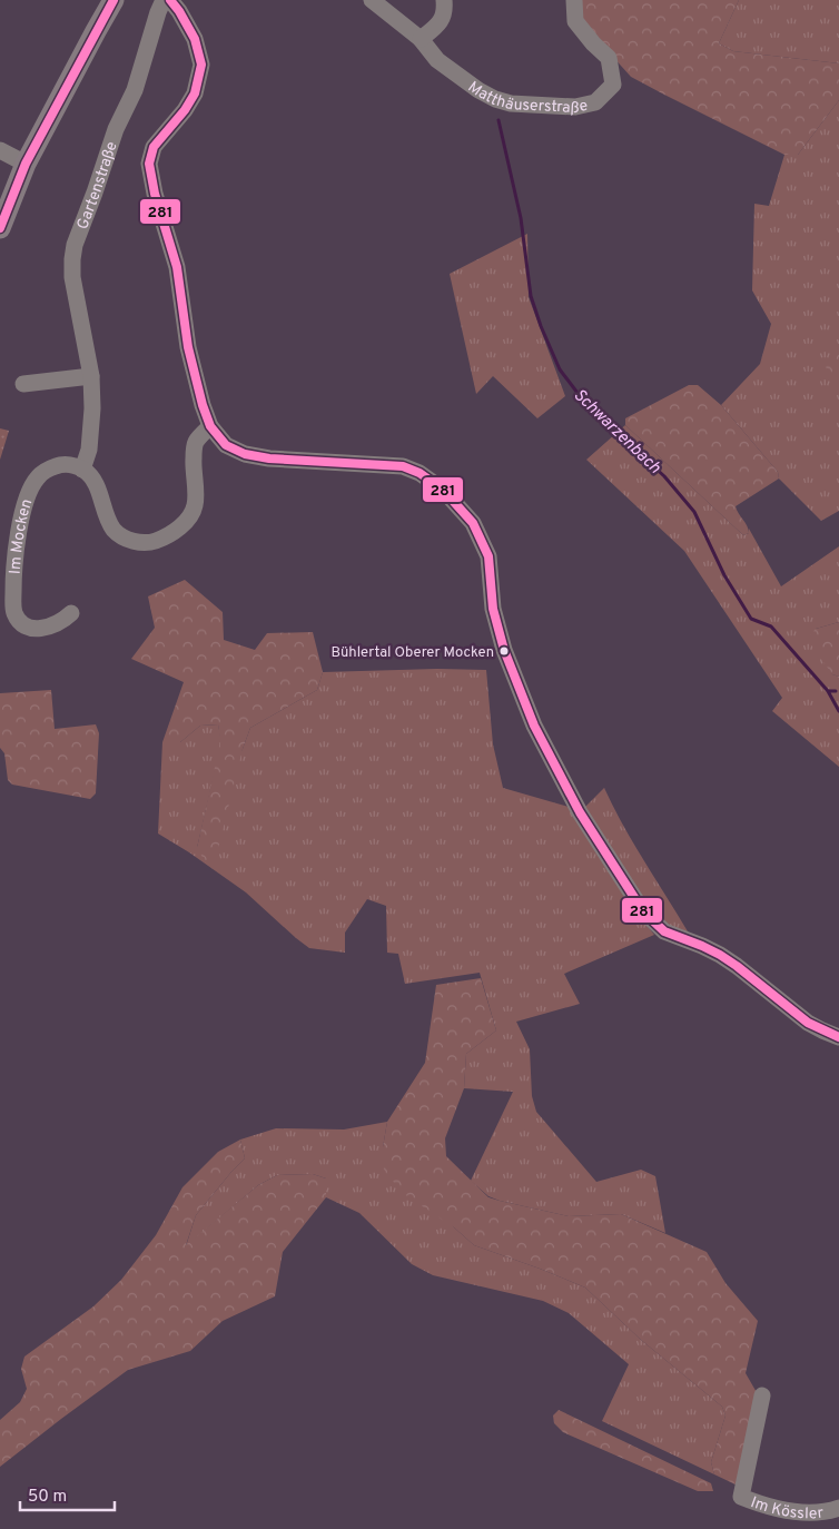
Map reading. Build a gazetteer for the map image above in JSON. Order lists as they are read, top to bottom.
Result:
{
  "streets": {
    "street": [
      "Matthäuserstraße",
      "Gartenstraße",
      "Im Mocken",
      "Im Kössler"
    ]
  },
  "crossings": [
    ["Gartenstraße", "Im Mocken"]
  ],
  "water": ["Schwarzenbach"],
  "places": ["Bühlertal Oberer Mocken"],
  "lines": ["transit line 281"],
  "scale_bar": "50 m"
}
